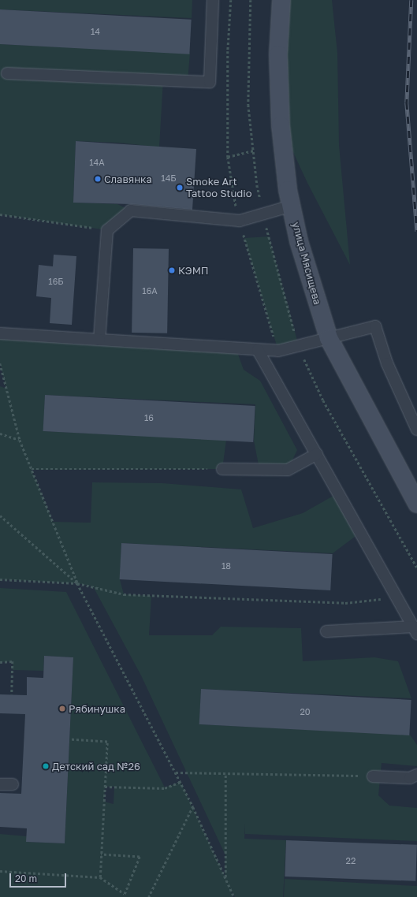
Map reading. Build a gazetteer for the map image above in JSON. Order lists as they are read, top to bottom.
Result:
{
  "streets": {
    "main road": ["улица Мясищева"]
  },
  "places": [
    "Славянка",
    "Smoke Art Tattoo Studio",
    "КЭМП",
    "Рябинушка",
    "Детский сад №26"
  ],
  "house_numbers": [
    "14",
    "14А",
    "14Б",
    "16Б",
    "16А",
    "16",
    "18",
    "20",
    "22"
  ],
  "scale_bar": "20 m"
}
